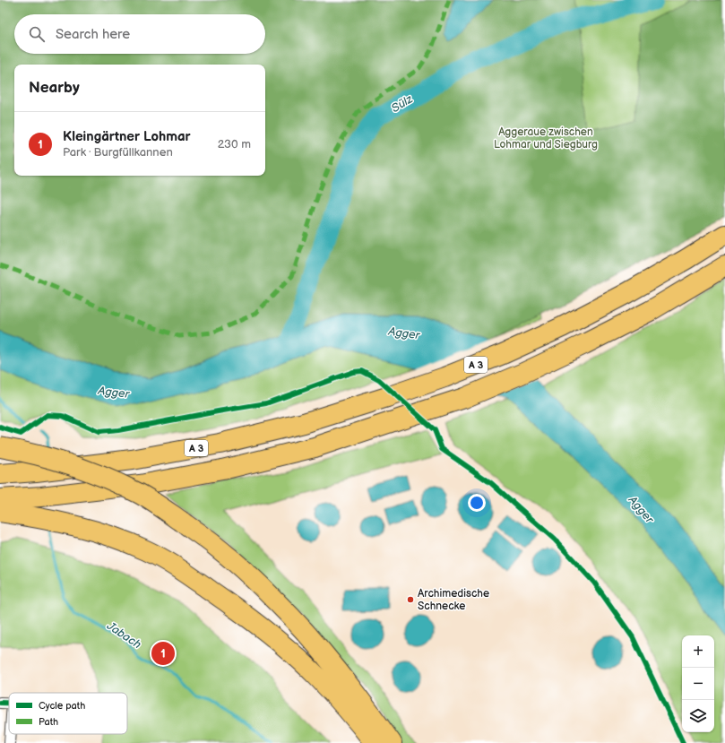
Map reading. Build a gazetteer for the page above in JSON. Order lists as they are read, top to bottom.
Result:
{
  "streets": {
    "highway": ["A 3"]
  },
  "water": ["Sülz", "Agger", "Jabach"],
  "parks": ["Aggeraue zwischen Lohmar und Siegburg"],
  "places": ["Archimedische Schnecke"],
  "legend": ["Cycle path", "Path"],
  "page": {
    "search": "Search here",
    "heading": "Nearby",
    "list": [
      {
        "mark": "1",
        "name": "Kleingärtner Lohmar",
        "note": "Park · Burgfüllkannen",
        "value": "230 m"
      }
    ],
    "map_buttons": ["+", "−"],
    "pins": "1"
  }
}
